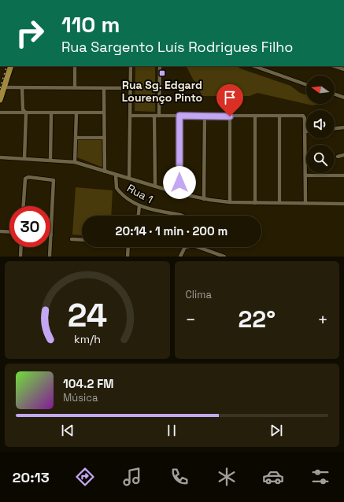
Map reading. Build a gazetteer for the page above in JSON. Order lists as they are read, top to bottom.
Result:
{
  "streets": {
    "street": ["Rua 1"]
  },
  "places": {
    "transit": ["Rua Sg. Edgard Lourenço Pinto"]
  },
  "north": "left",
  "page": {
    "turn": ["110 m", "Rua Sargento Luís Rodrigues Filho"],
    "limit": "30",
    "trip": "20:14 · 1 min · 200 m",
    "tile": "Clima",
    "heat": ["−", "22°", "+"],
    "song": ["104.2 FM", "Música"],
    "tabs": "20:13",
    "gauge": ["24", "km/h"]
  }
}
